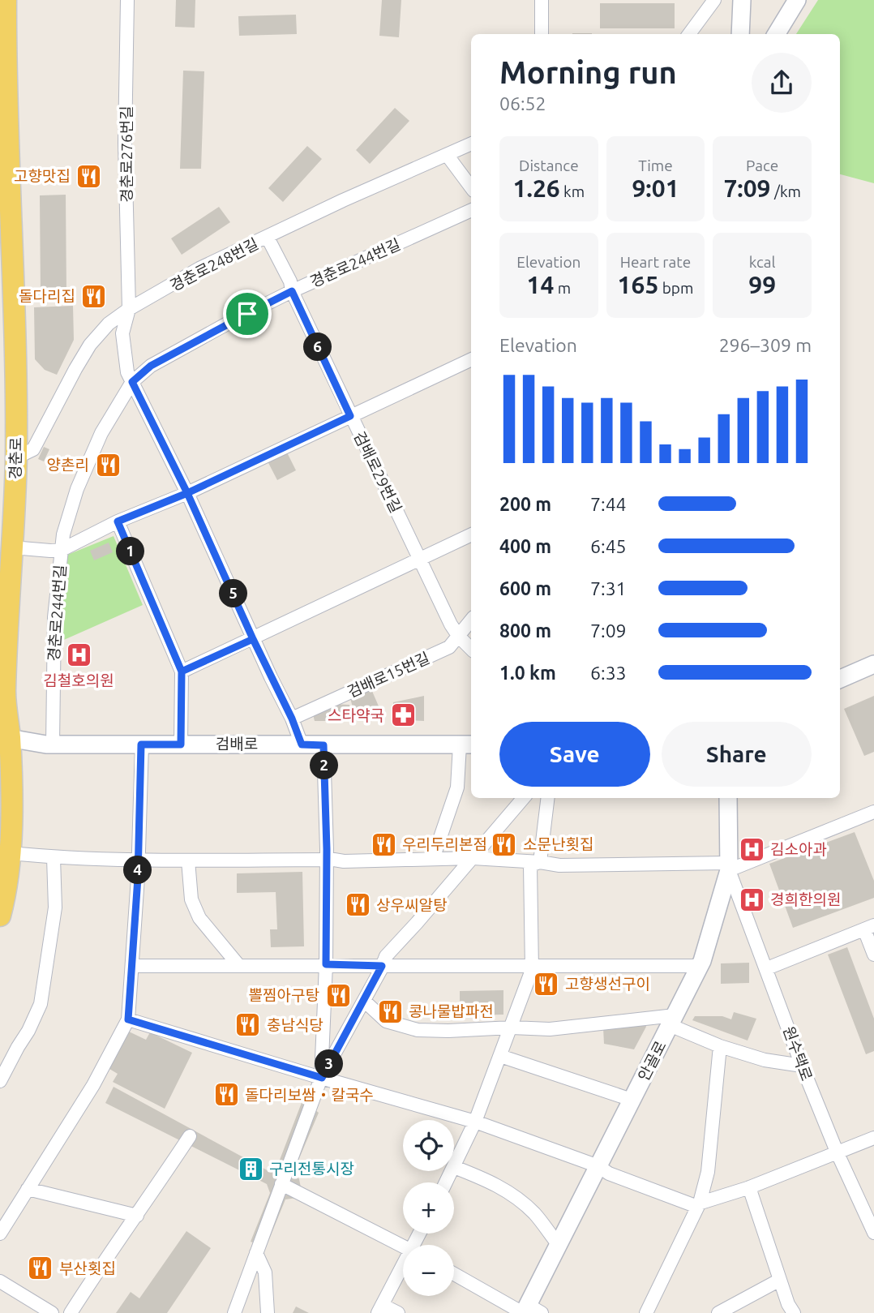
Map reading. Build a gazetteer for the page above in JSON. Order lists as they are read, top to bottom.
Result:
{
  "streets": {
    "main road": ["경춘로"],
    "street": [
      "경춘로276번길",
      "경춘로244번길",
      "경춘로248번길",
      "검배로29번길",
      "검배로15번길",
      "검배로",
      "원수택로",
      "안골로"
    ]
  },
  "crossings": [
    ["경춘로276번길", "경춘로244번길"],
    ["경춘로276번길", "경춘로248번길"],
    ["경춘로276번길", "검배로15번길"],
    ["경춘로276번길", "검배로"],
    ["경춘로244번길", "경춘로"],
    ["경춘로244번길", "검배로29번길"],
    ["경춘로244번길", "검배로"],
    ["경춘로248번길", "경춘로"],
    ["경춘로248번길", "검배로29번길"],
    ["경춘로", "검배로"],
    ["검배로29번길", "검배로15번길"],
    ["원수택로", "안골로"]
  ],
  "places": {
    "restaurant": [
      "고향맛집",
      "돌다리집",
      "양촌리",
      "우리두리본점",
      "소문난횟집",
      "상우씨알탕",
      "고향생선구이",
      "뽈찜아구탕",
      "콩나물밥파전",
      "충남식당",
      "돌다리보쌈・칼국수",
      "부산횟집"
    ],
    "hospital": ["김철호의원", "김소아과", "경희한의원"],
    "pharmacy": ["스타약국"],
    "building": ["구리전통시장"]
  },
  "page": {
    "heading": ["Morning run", "06:52"],
    "stats": [
      ["Distance", "1.26 km"],
      ["Time", "9:01"],
      ["Pace", "7:09 /km"],
      ["Elevation", "14 m"],
      ["Heart rate", "165 bpm"],
      ["kcal", "99"]
    ],
    "chart": ["Elevation", "296–309 m"],
    "pins": [
      "6",
      "1",
      "5",
      "2",
      "4",
      "3"
    ],
    "list": [
      {
        "name": "200 m",
        "note": "7:44"
      },
      {
        "name": "400 m",
        "note": "6:45"
      },
      {
        "name": "600 m",
        "note": "7:31"
      },
      {
        "name": "800 m",
        "note": "7:09"
      },
      {
        "name": "1.0 km",
        "note": "6:33"
      }
    ],
    "buttons": ["Save", "Share"],
    "map_buttons": ["+", "−"]
  }
}
